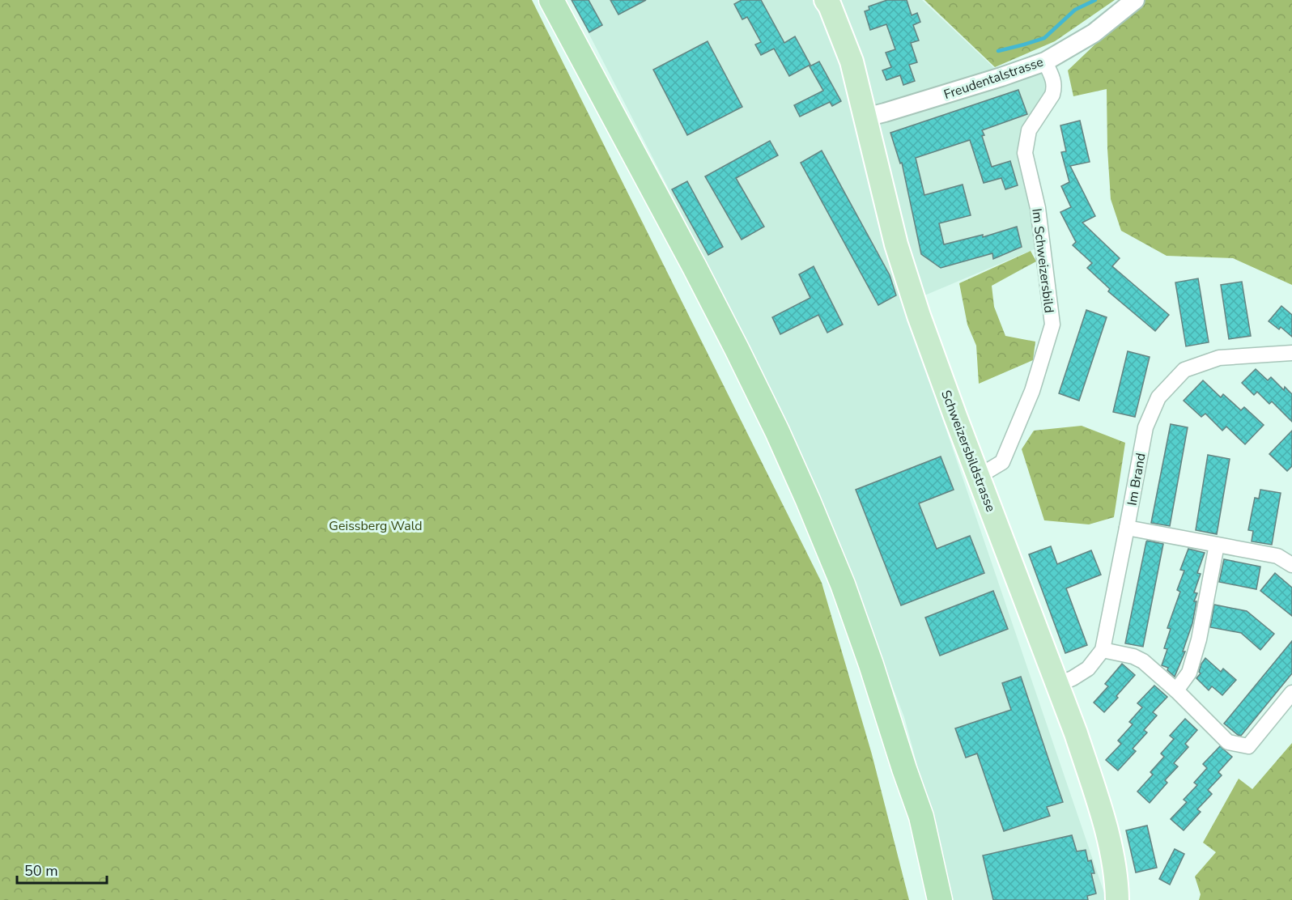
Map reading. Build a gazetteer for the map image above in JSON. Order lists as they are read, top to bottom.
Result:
{
  "streets": {
    "main road": ["Schweizersbildstrasse"],
    "street": ["Freudentalstrasse", "Im Schweizersbild", "Im Brand"]
  },
  "crossings": [
    ["Freudentalstrasse", "Im Schweizersbild"],
    ["Freudentalstrasse", "Schweizersbildstrasse"],
    ["Im Schweizersbild", "Schweizersbildstrasse"],
    ["Schweizersbildstrasse", "Im Brand"]
  ],
  "parks": ["Geissberg Wald"],
  "scale_bar": "50 m"
}
